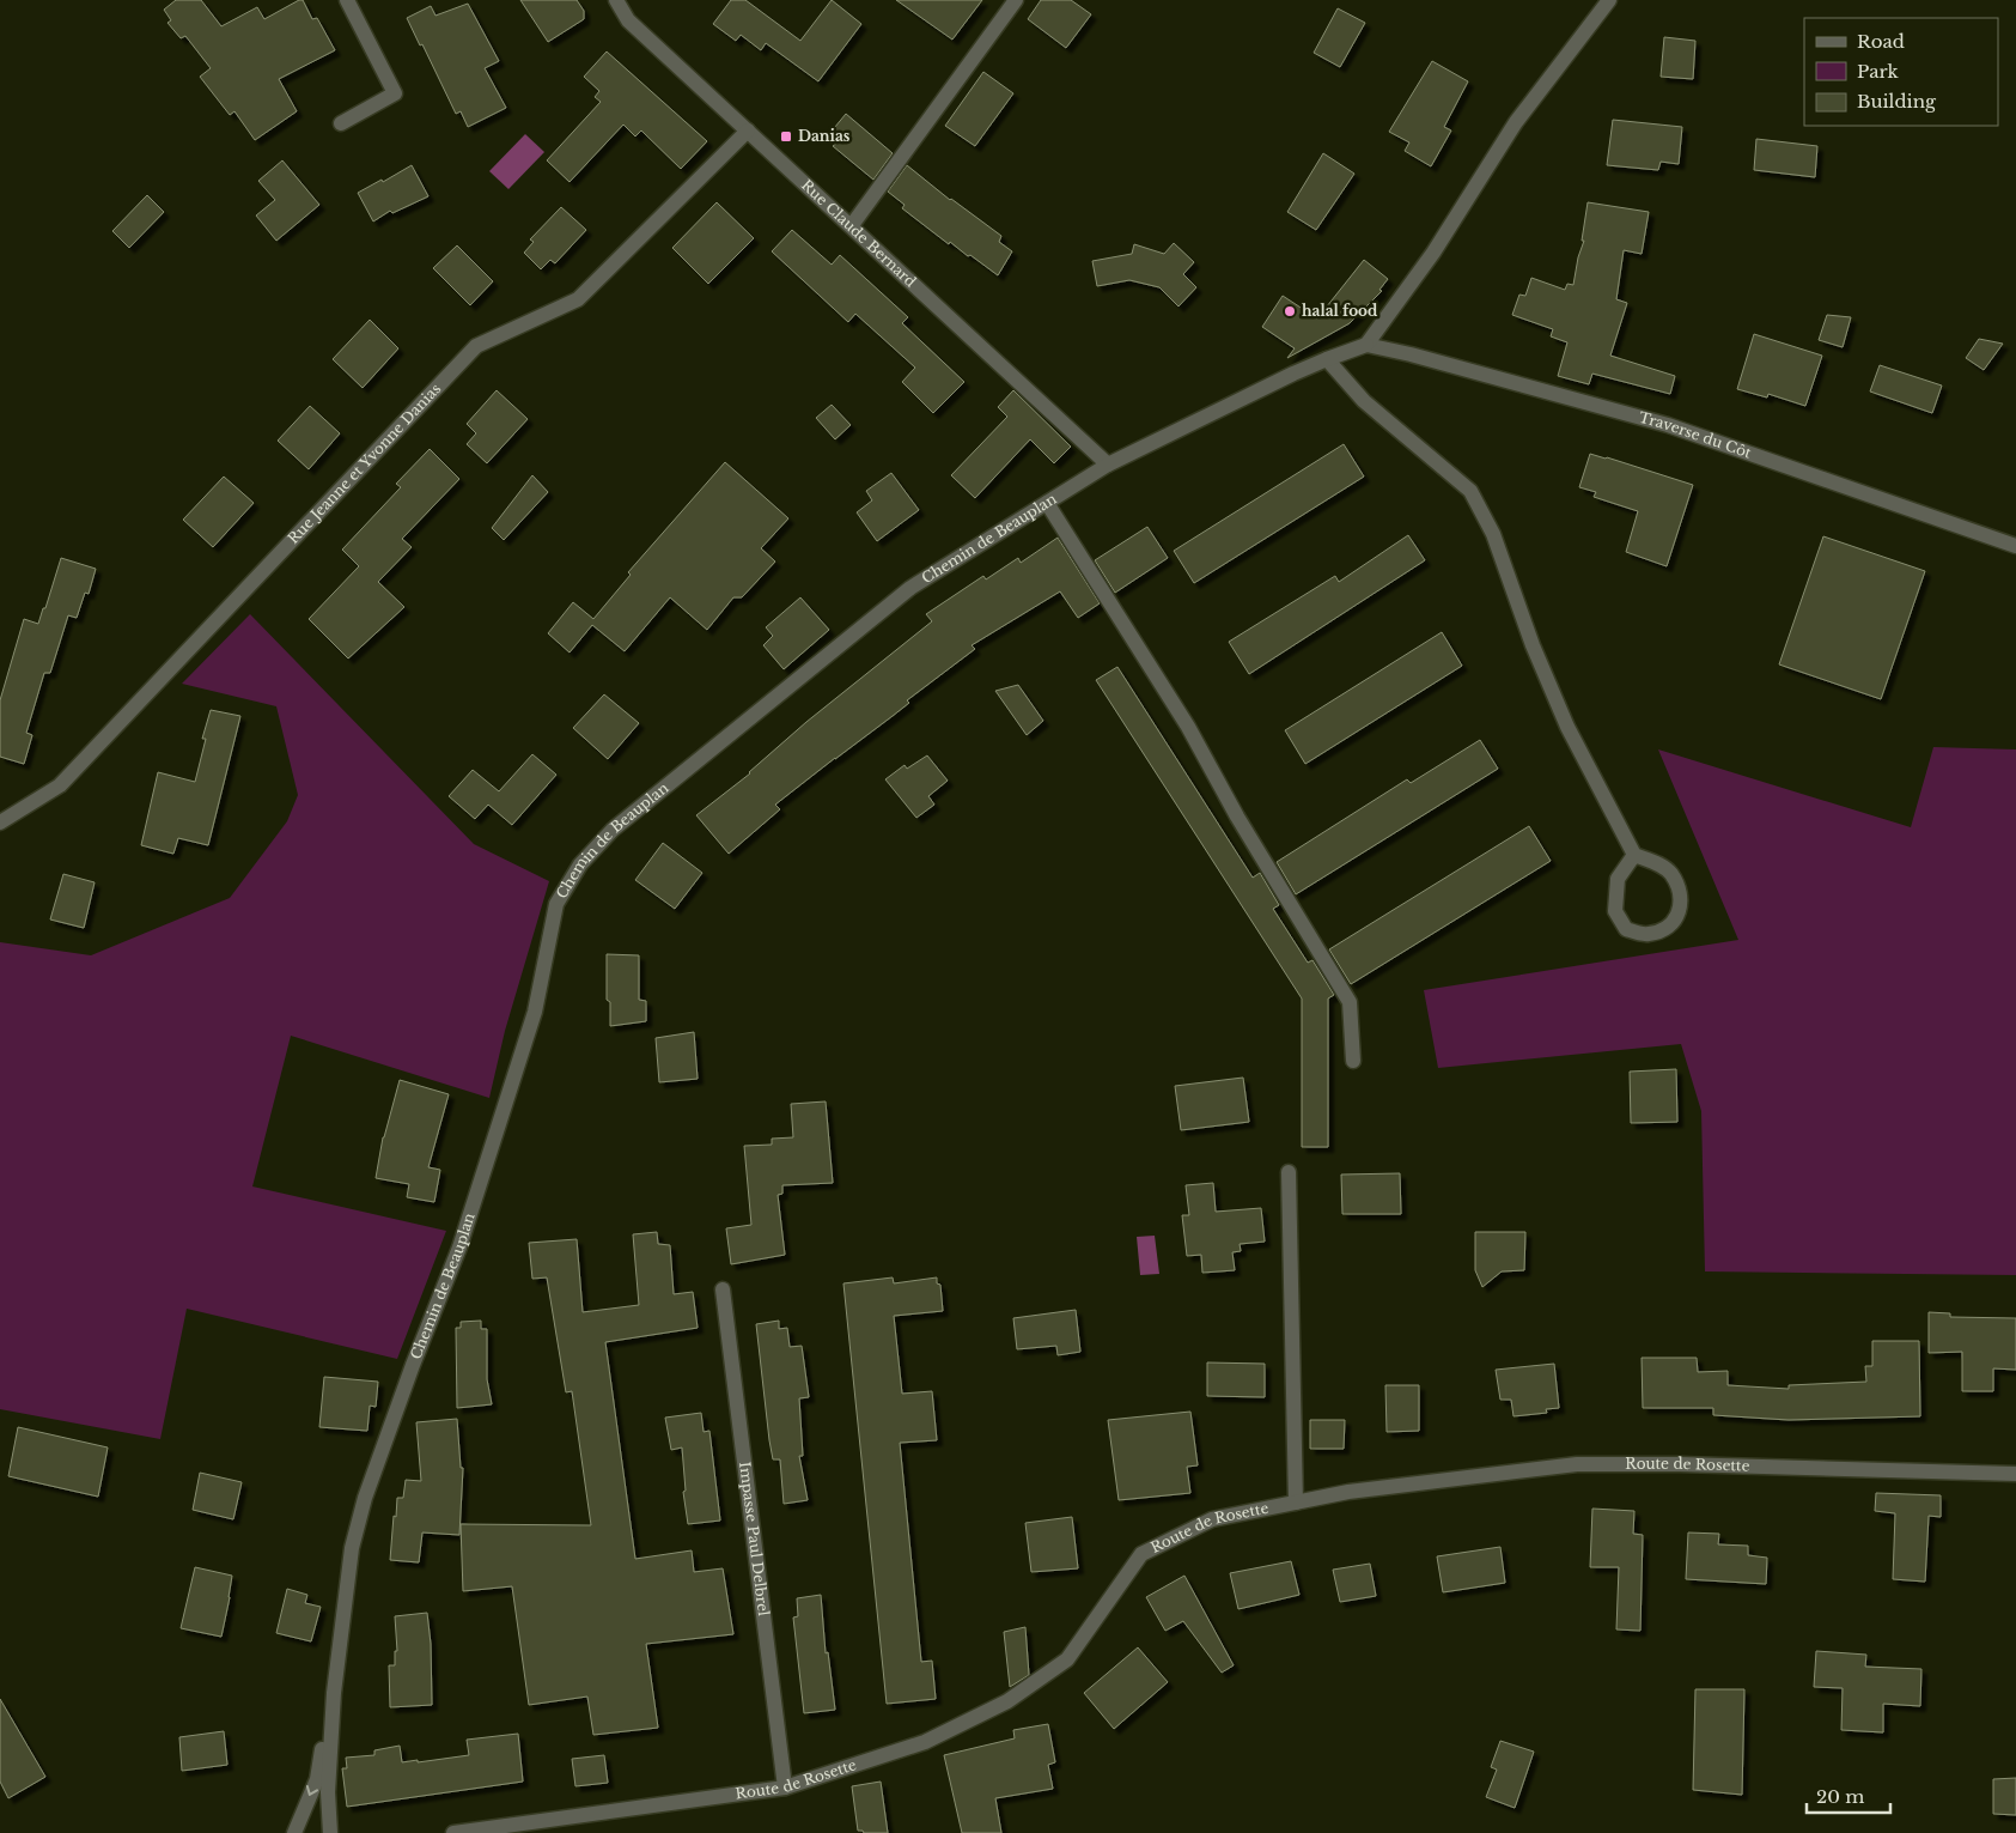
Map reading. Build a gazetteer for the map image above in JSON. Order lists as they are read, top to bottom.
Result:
{
  "streets": {
    "street": [
      "Rue Claude Bernard",
      "Traverse du Côt",
      "Rue Jeanne et Yvonne Danias",
      "Chemin de Beauplan",
      "Route de Rosette",
      "Impasse Paul Delbrel"
    ]
  },
  "crossings": [
    ["Rue Claude Bernard", "Rue Jeanne et Yvonne Danias"],
    ["Rue Claude Bernard", "Chemin de Beauplan"],
    ["Traverse du Côt", "Chemin de Beauplan"],
    ["Route de Rosette", "Impasse Paul Delbrel"]
  ],
  "places": {
    "transit": ["Danias"],
    "other": ["halal food"]
  },
  "legend": ["Road", "Park", "Building"],
  "scale_bar": "20 m"
}
